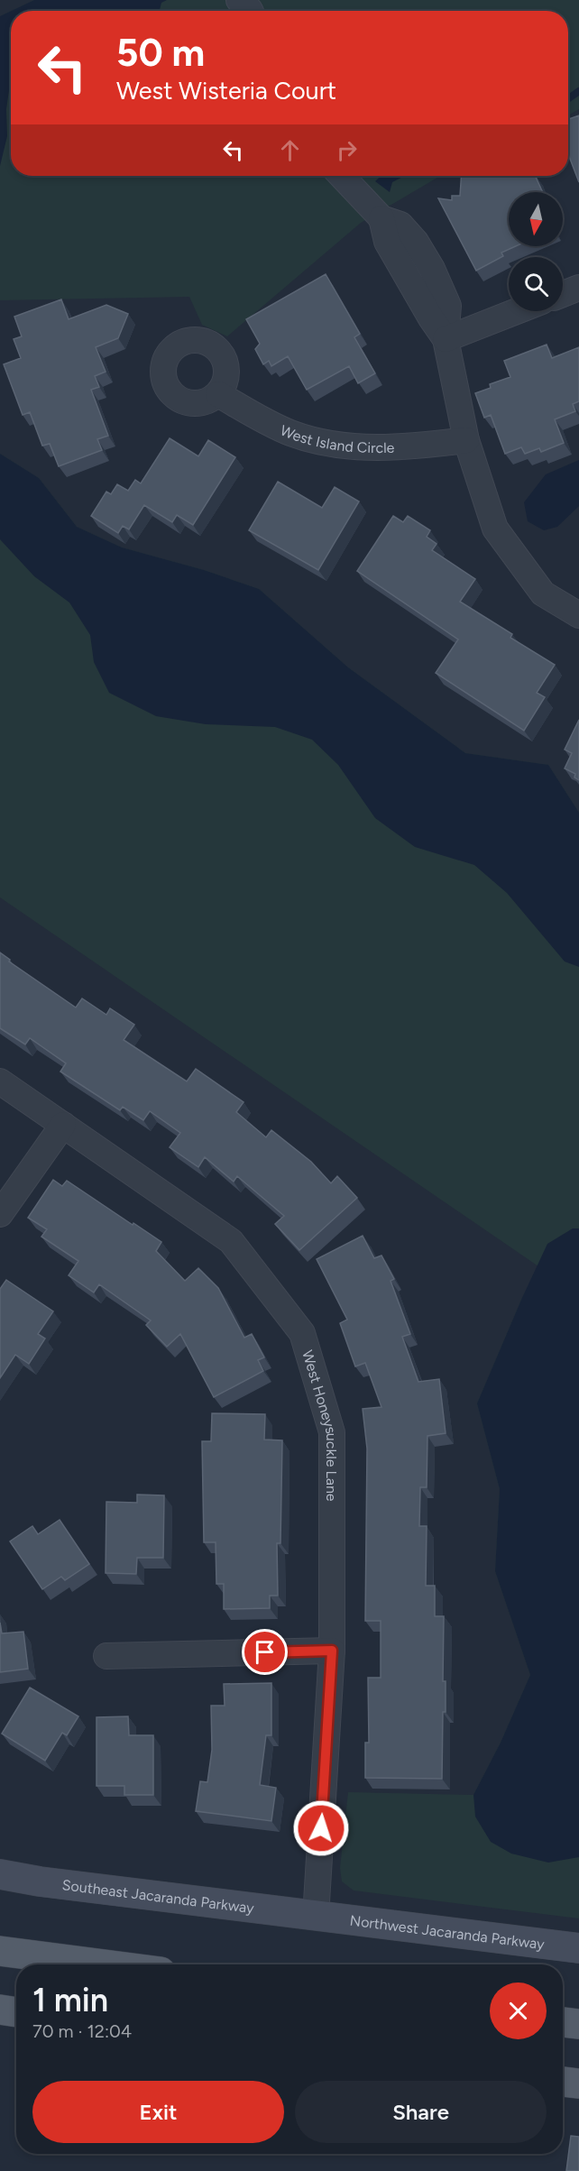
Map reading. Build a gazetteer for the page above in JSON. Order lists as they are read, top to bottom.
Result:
{
  "streets": {
    "street": [
      "West Island Circle",
      "West Honeysuckle Lane",
      "Southeast Jacaranda Parkway",
      "Northwest Jacaranda Parkway"
    ]
  },
  "crossings": [
    ["West Honeysuckle Lane", "Southeast Jacaranda Parkway"],
    ["West Honeysuckle Lane", "Northwest Jacaranda Parkway"],
    ["Southeast Jacaranda Parkway", "Northwest Jacaranda Parkway"]
  ],
  "north": "bottom",
  "page": {
    "turn": ["50 m", "West Wisteria Court"],
    "heading": ["1 min", "70 m · 12:04"],
    "buttons": ["Exit", "Share"]
  }
}
